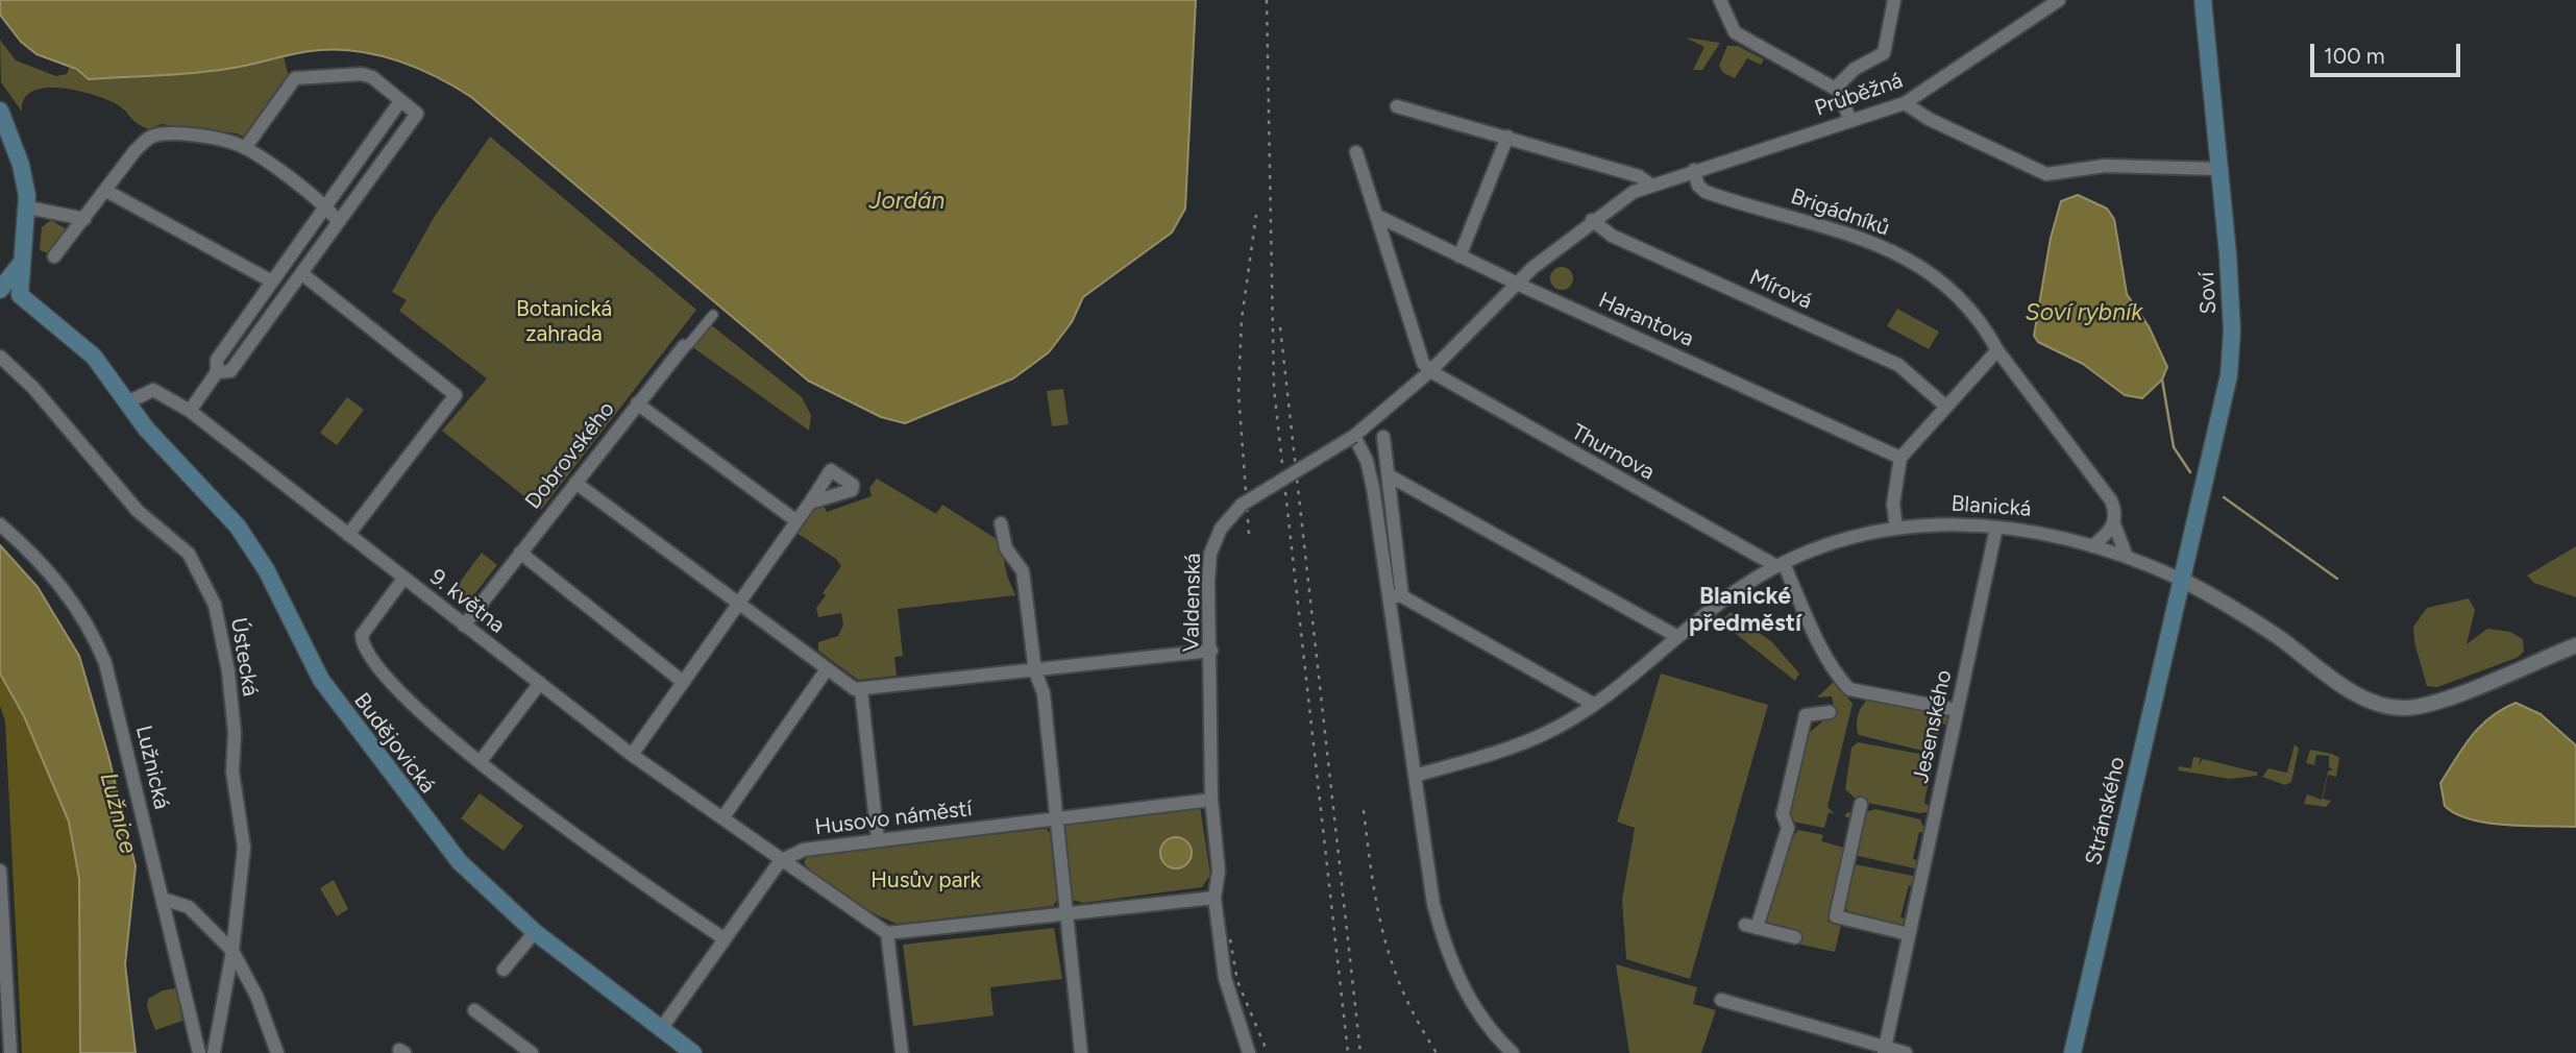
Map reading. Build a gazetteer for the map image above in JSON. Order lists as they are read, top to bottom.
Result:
{
  "streets": {
    "main road": ["Soví", "Budějovická", "Stránského"],
    "street": [
      "Průběžná",
      "Brigádníků",
      "Mírová",
      "Harantova",
      "Thurnova",
      "Dobrovského",
      "Blanická",
      "9. května",
      "Valdenská",
      "Ústecká",
      "Jesenského",
      "Lužnická",
      "Husovo náměstí"
    ]
  },
  "crossings": [
    ["Průběžná", "Brigádníků"],
    ["Průběžná", "Mírová"],
    ["Průběžná", "Harantova"],
    ["Průběžná", "Valdenská"],
    ["Brigádníků", "Blanická"],
    ["Soví", "Blanická"],
    ["Soví", "Stránského"],
    ["Harantova", "Valdenská"],
    ["Thurnova", "Blanická"],
    ["Thurnova", "Valdenská"],
    ["Dobrovského", "9. května"],
    ["Blanická", "Jesenského"],
    ["Blanická", "Stránského"],
    ["9. května", "Budějovická"],
    ["9. května", "Husovo náměstí"],
    ["Valdenská", "Husovo náměstí"],
    ["Ústecká", "Lužnická"]
  ],
  "districts": ["Blanické předměstí"],
  "water": ["Jordán", "Soví rybník", "Lužnice"],
  "parks": ["Botanická zahrada", "Husův park"],
  "scale_bar": "100 m"
}
